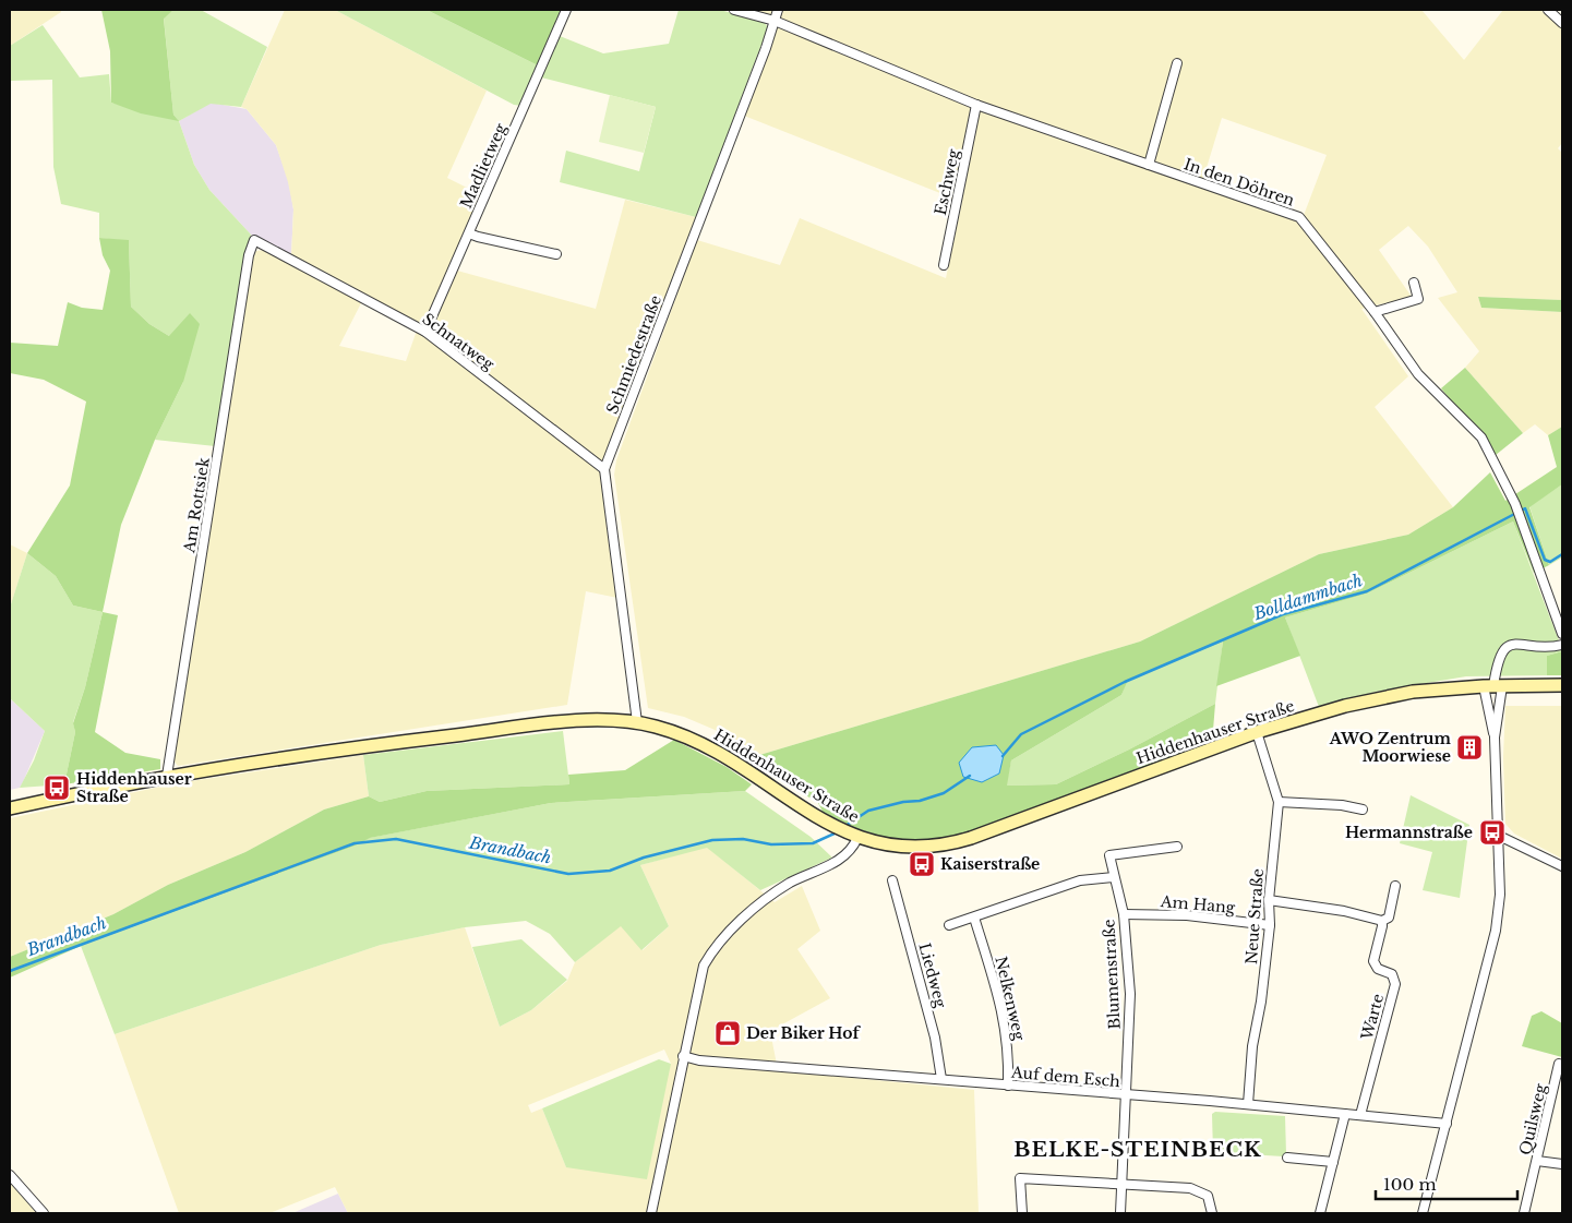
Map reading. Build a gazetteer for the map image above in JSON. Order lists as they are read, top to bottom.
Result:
{
  "streets": {
    "main road": ["Hiddenhauser Straße"],
    "street": [
      "Madlietweg",
      "Eschweg",
      "In den Döhren",
      "Schnatweg",
      "Schmiedestraße",
      "Am Rottsiek",
      "Am Hang",
      "Neue Straße",
      "Blumenstraße",
      "Liedweg",
      "Nelkenweg",
      "Warte",
      "Auf dem Esch",
      "Quilsweg"
    ]
  },
  "crossings": [
    ["Madlietweg", "Schnatweg"],
    ["Eschweg", "In den Döhren"],
    ["In den Döhren", "Schmiedestraße"],
    ["Schnatweg", "Schmiedestraße"],
    ["Schnatweg", "Am Rottsiek"],
    ["Schmiedestraße", "Hiddenhauser Straße"],
    ["Am Rottsiek", "Hiddenhauser Straße"],
    ["Hiddenhauser Straße", "Neue Straße"],
    ["Am Hang", "Neue Straße"],
    ["Am Hang", "Blumenstraße"],
    ["Neue Straße", "Auf dem Esch"],
    ["Blumenstraße", "Auf dem Esch"],
    ["Liedweg", "Auf dem Esch"],
    ["Nelkenweg", "Auf dem Esch"],
    ["Warte", "Auf dem Esch"]
  ],
  "districts": ["BELKE-STEINBECK"],
  "water": ["Bolldammbach", "Brandbach"],
  "places": {
    "building": ["AWO Zentrum Moorwiese"],
    "bus stop": ["Hiddenhauser Straße", "Hermannstraße", "Kaiserstraße"],
    "shop": ["Der Biker Hof"]
  },
  "scale_bar": "100 m"
}
